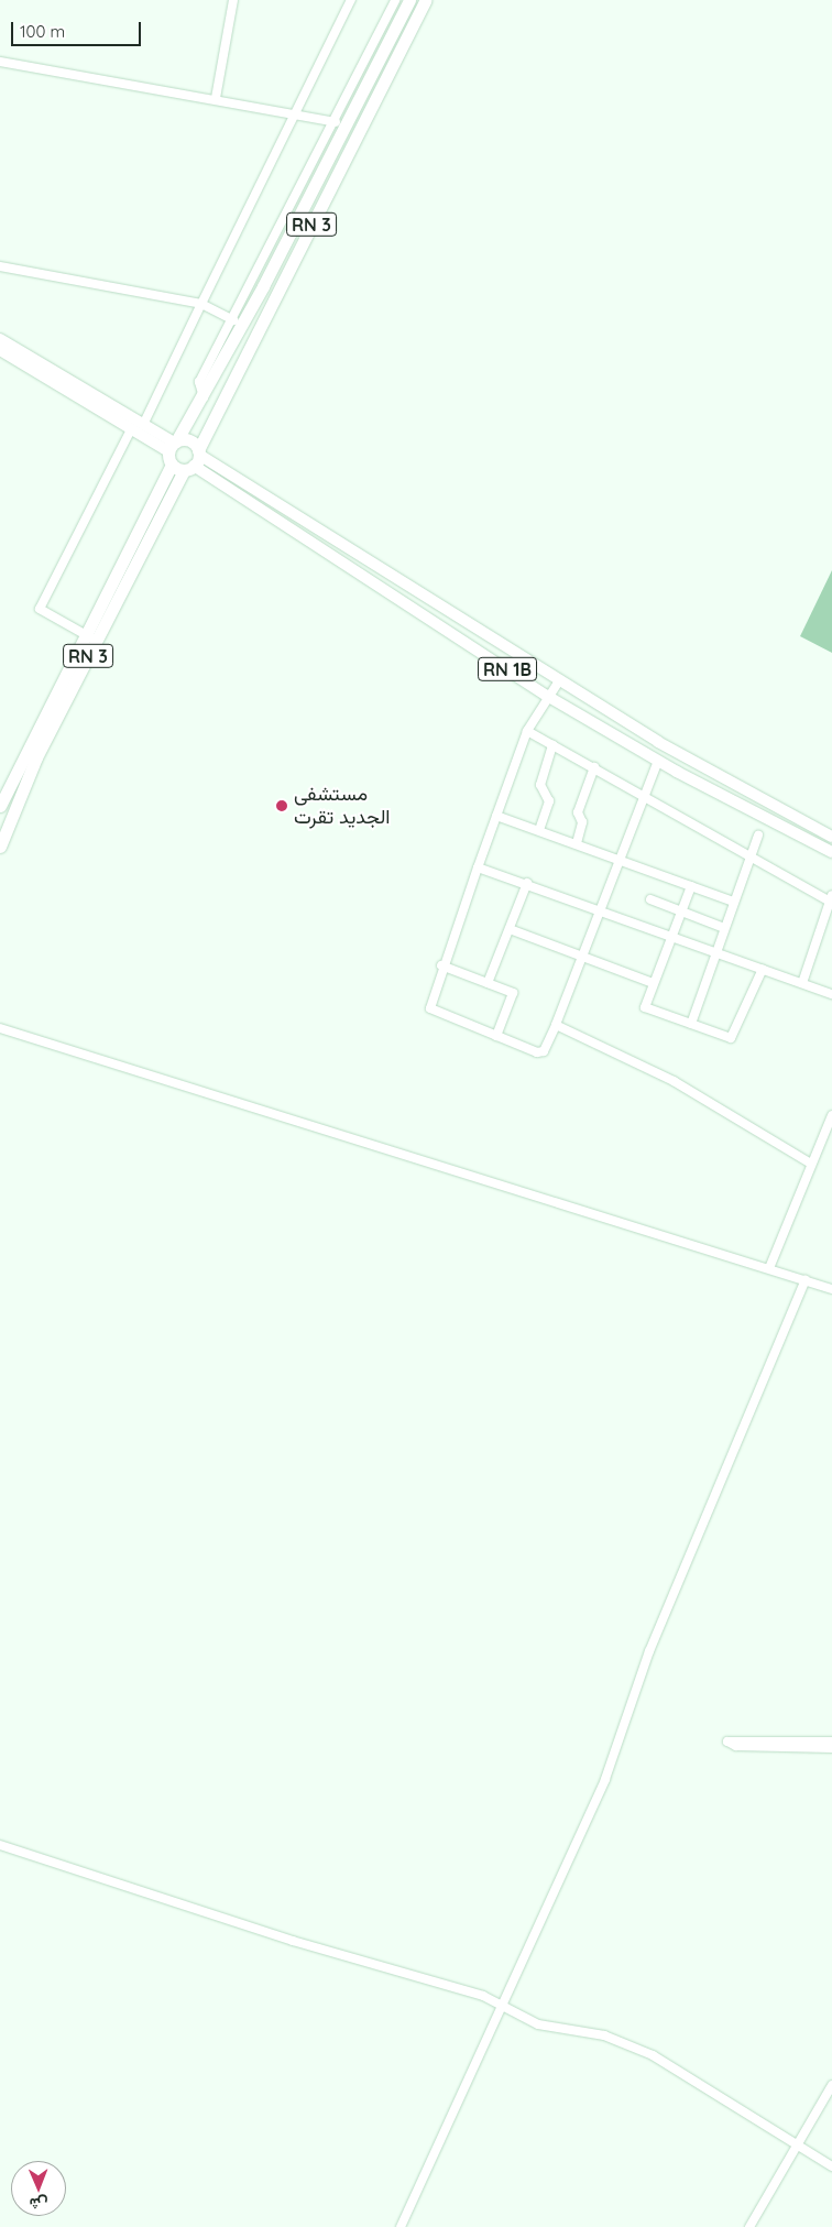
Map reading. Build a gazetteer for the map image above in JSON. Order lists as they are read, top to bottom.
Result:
{
  "streets": {
    "highway": ["RN 3"],
    "main road": ["RN 1B"]
  },
  "crossings": [
    ["RN 3", "RN 1B"]
  ],
  "places": ["مستشفى الجديد تقرت"],
  "scale_bar": "100 m",
  "north": "bottom"
}
